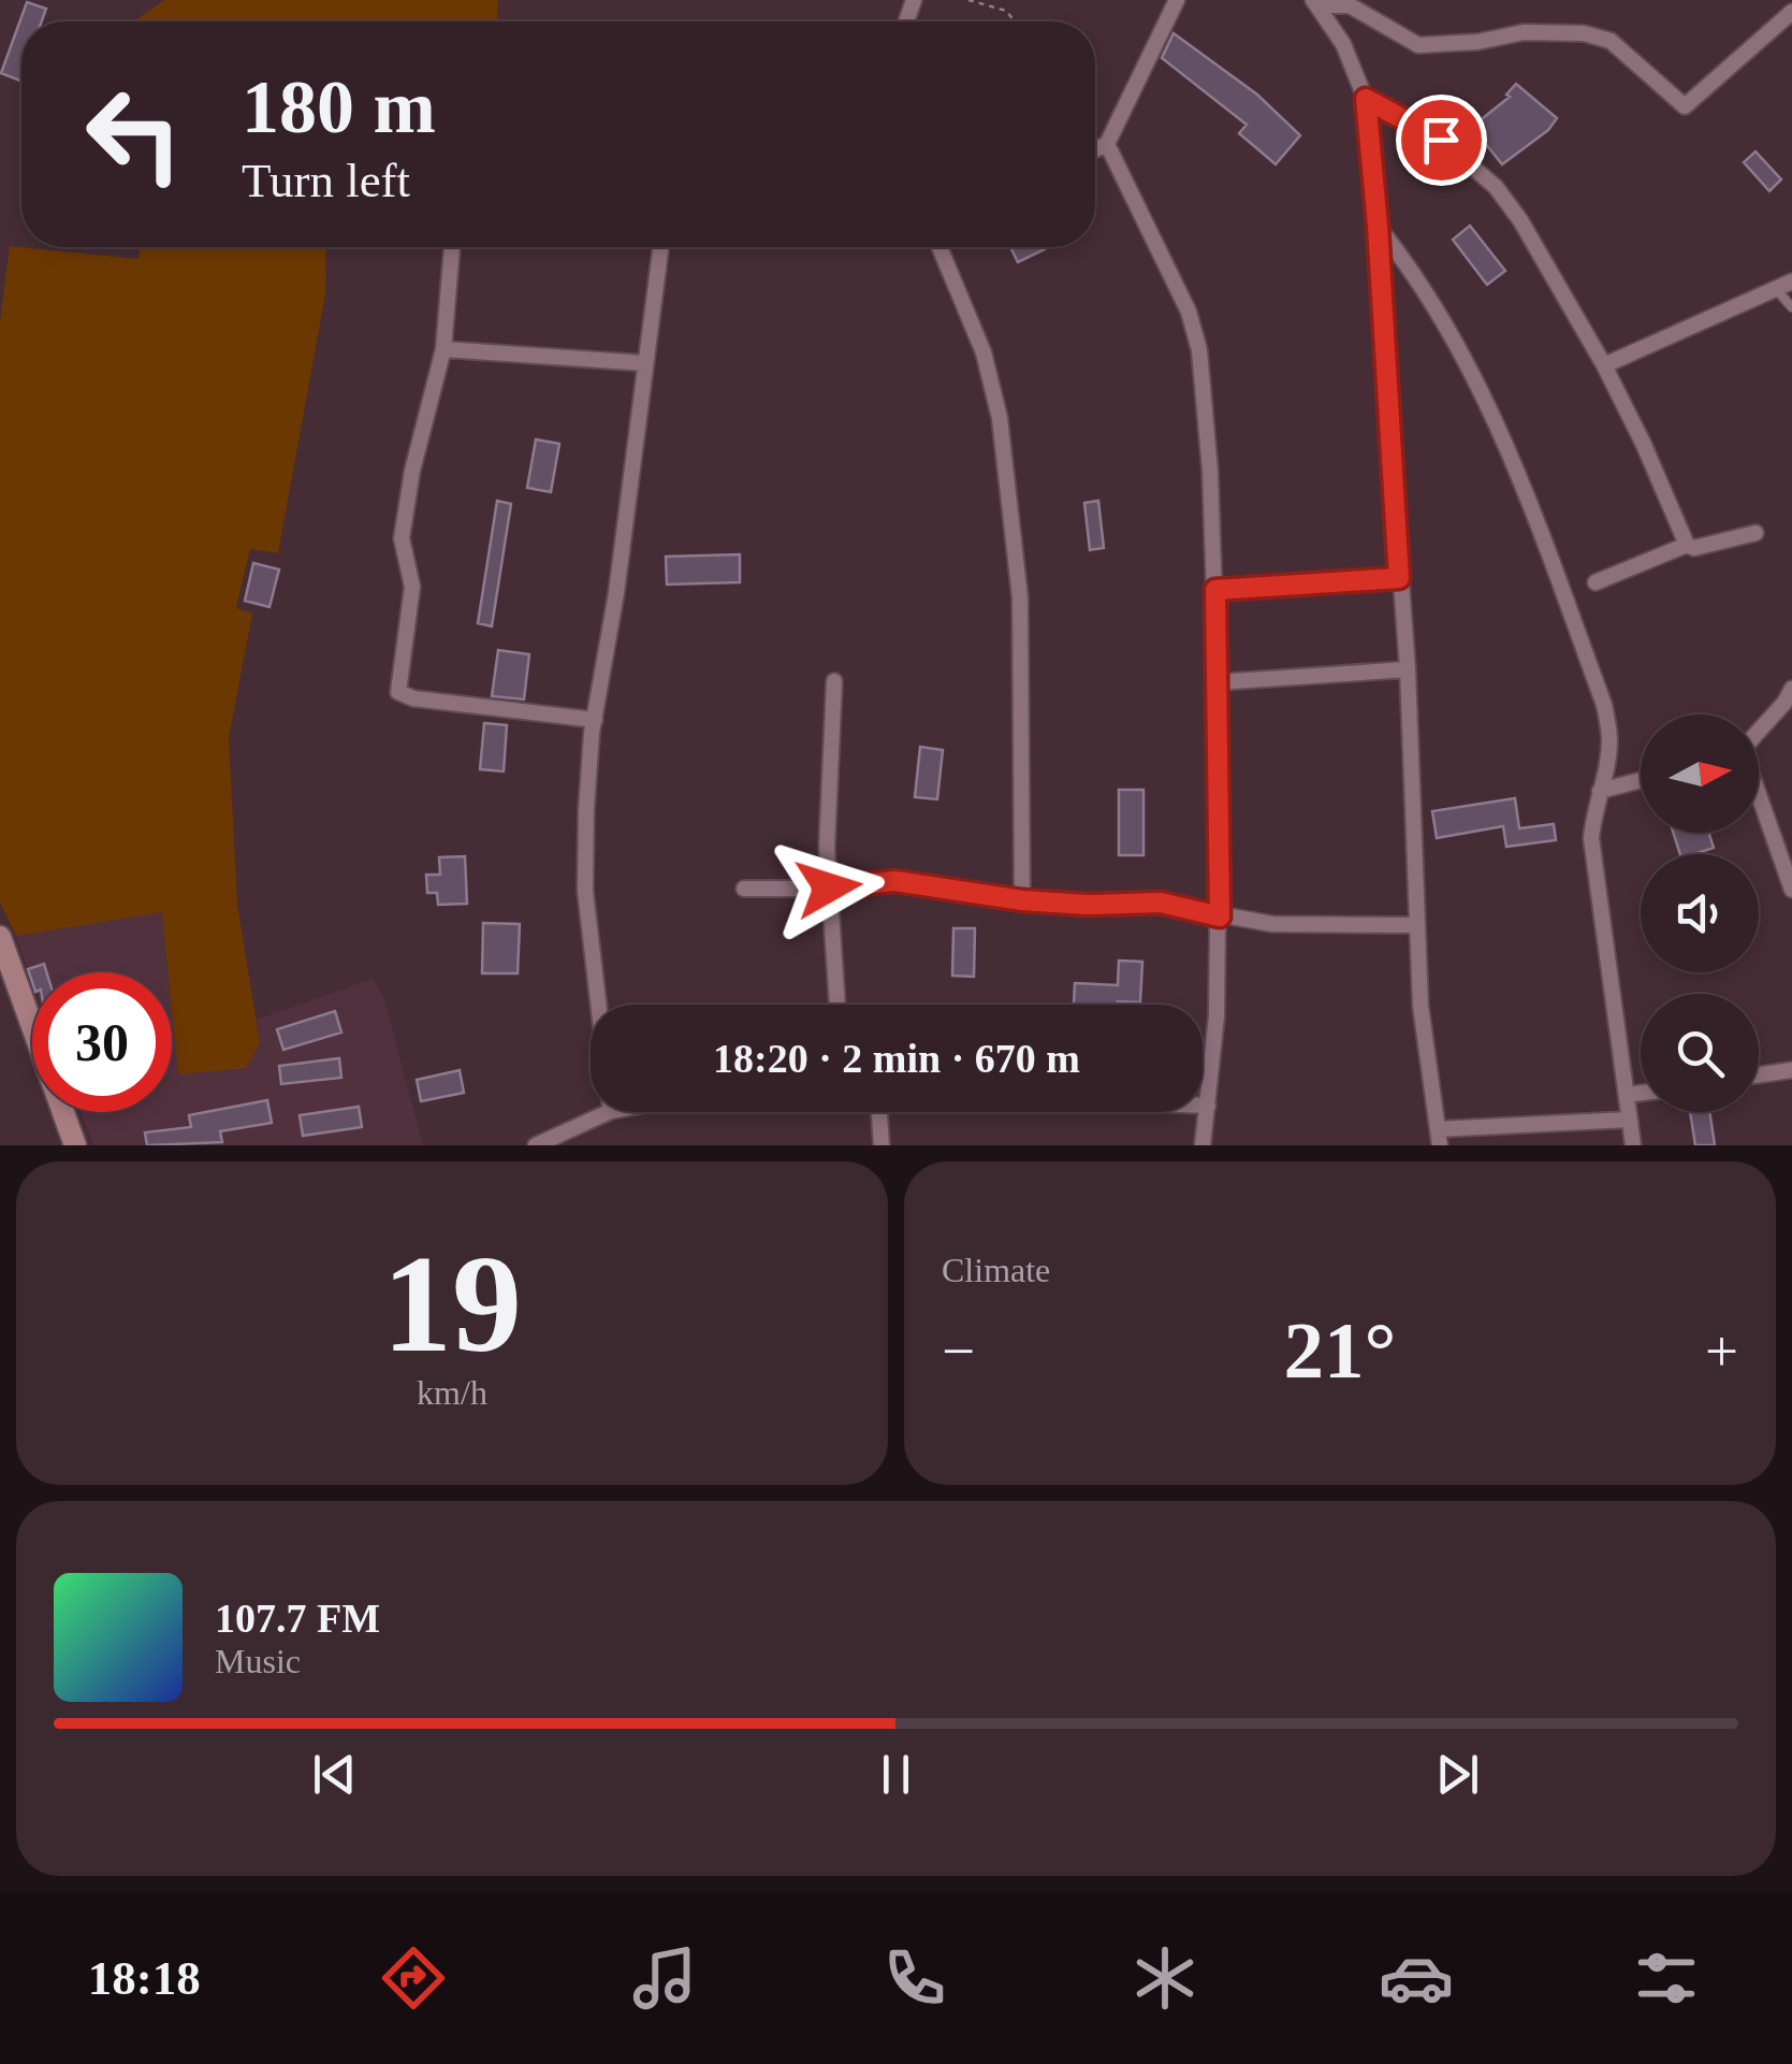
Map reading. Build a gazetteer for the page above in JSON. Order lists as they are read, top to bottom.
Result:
{
  "north": "right",
  "page": {
    "turn": ["180 m", "Turn left"],
    "limit": "30",
    "trip": "18:20 · 2 min · 670 m",
    "tile": [
      ["19", "km/h"],
      "Climate"
    ],
    "heat": ["−", "21°", "+"],
    "song": ["107.7 FM", "Music"],
    "tabs": "18:18"
  }
}
